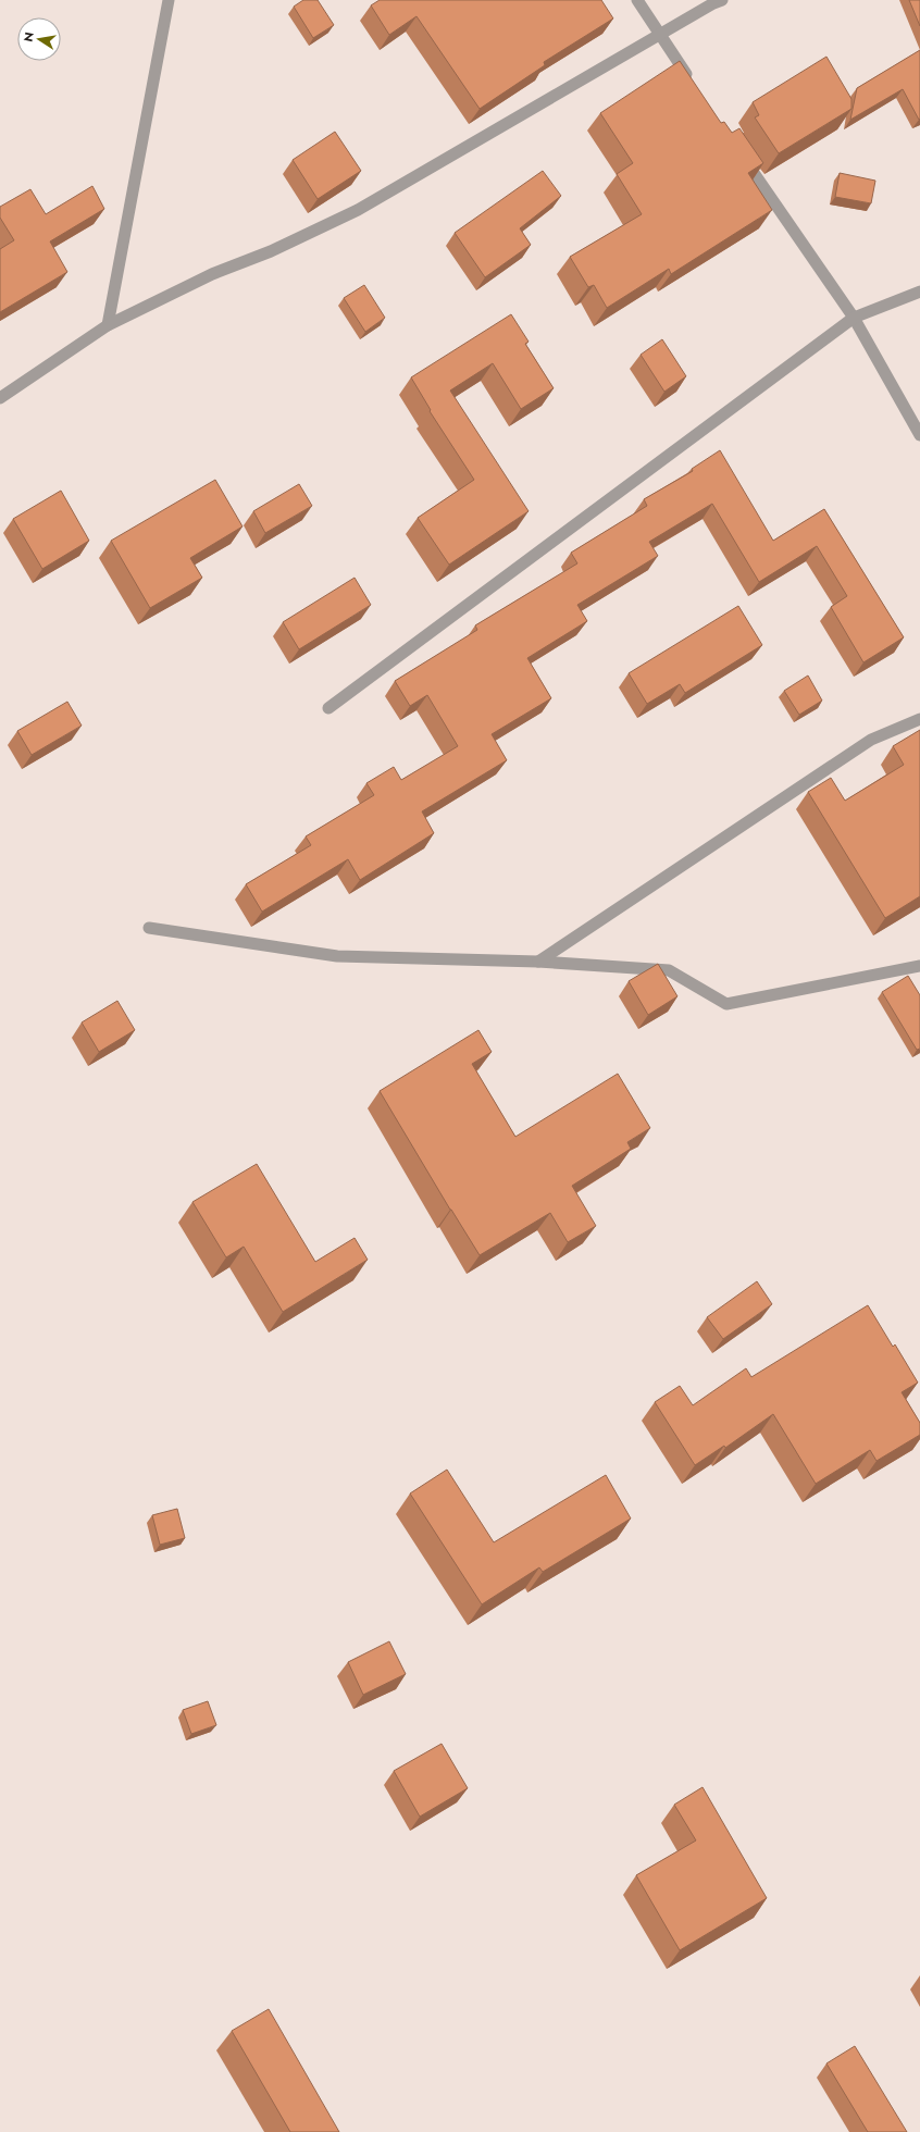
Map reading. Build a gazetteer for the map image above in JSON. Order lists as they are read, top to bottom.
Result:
{
  "north": "left"
}
